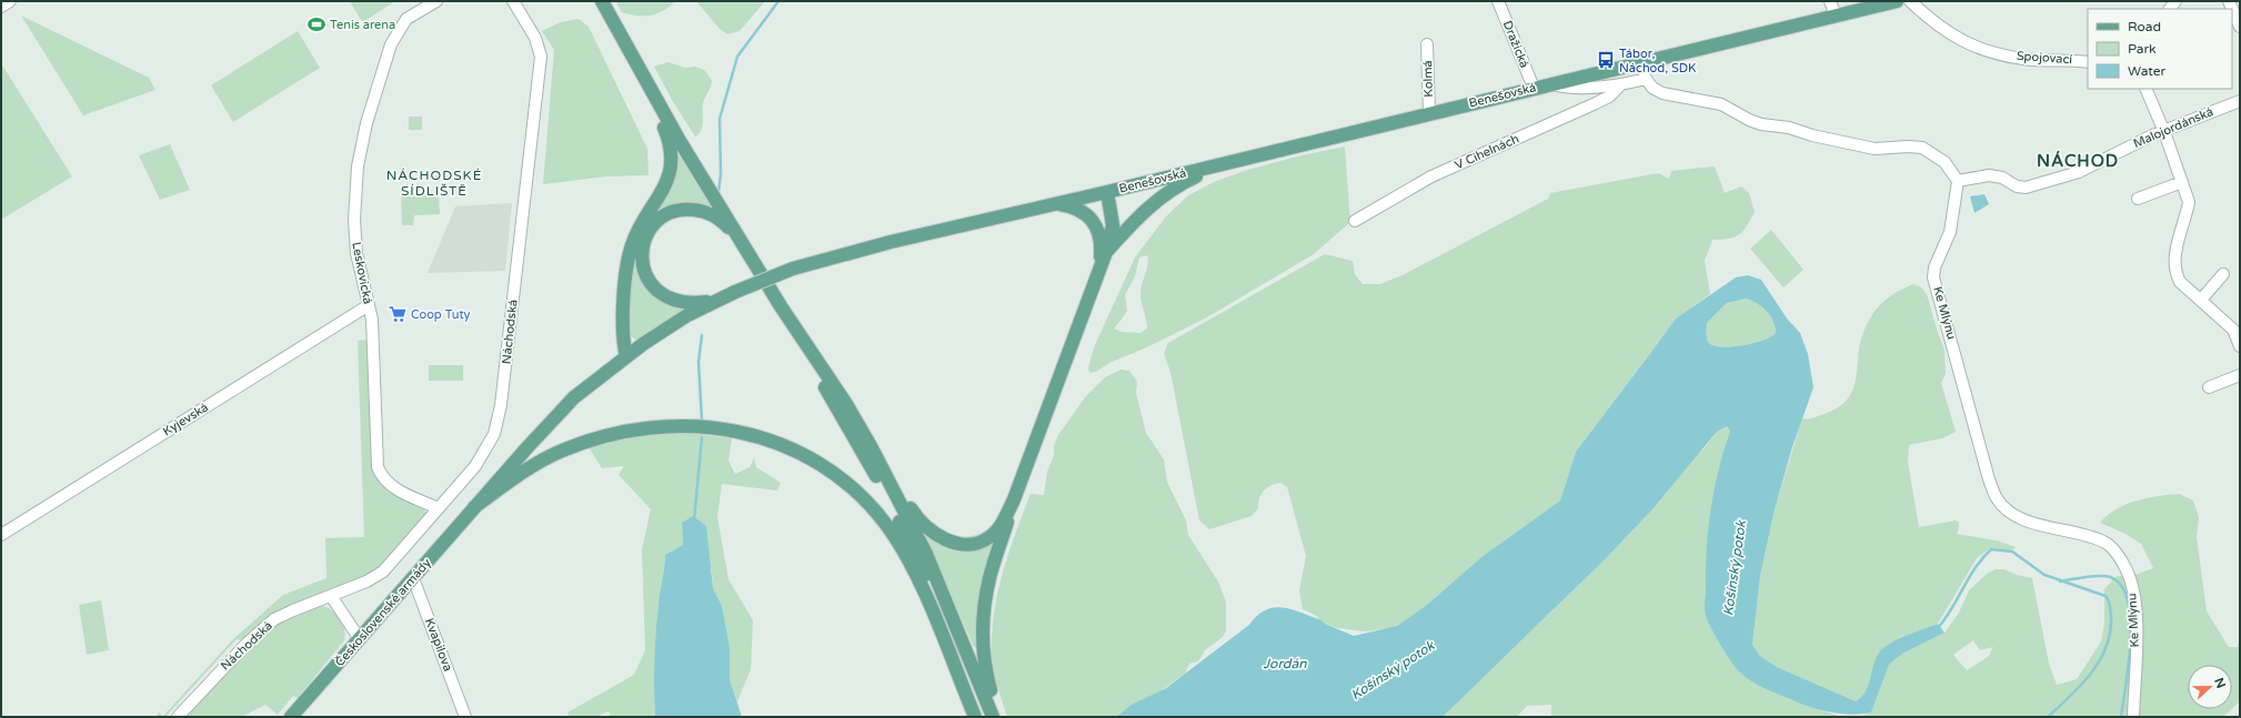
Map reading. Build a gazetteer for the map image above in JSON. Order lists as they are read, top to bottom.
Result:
{
  "streets": {
    "main road": ["Benešovská", "Československé armády"],
    "street": [
      "Dražická",
      "Spojovací",
      "Kolmá",
      "Malojordánská",
      "V Cihelnách",
      "Leskovická",
      "Ke Mlýnu",
      "Náchodská",
      "Kyjevská",
      "Kvapilova"
    ]
  },
  "crossings": [
    ["Dražická", "Benešovská"],
    ["Kolmá", "Benešovská"],
    ["Benešovská", "Československé armády"],
    ["Malojordánská", "Ke Mlýnu"],
    ["Leskovická", "Náchodská"],
    ["Leskovická", "Kyjevská"],
    ["Československé armády", "Kvapilova"]
  ],
  "districts": ["NÁCHOD", "NÁCHODSKÉ SÍDLIŠTĚ"],
  "water": ["Košínský potok", "Jordán"],
  "places": {
    "sports": ["Tenis arena"],
    "bus stop": ["Tábor, Náchod, SDK"],
    "supermarket": ["Coop Tuty"]
  },
  "legend": ["Road", "Park", "Water"],
  "north": "right"
}
